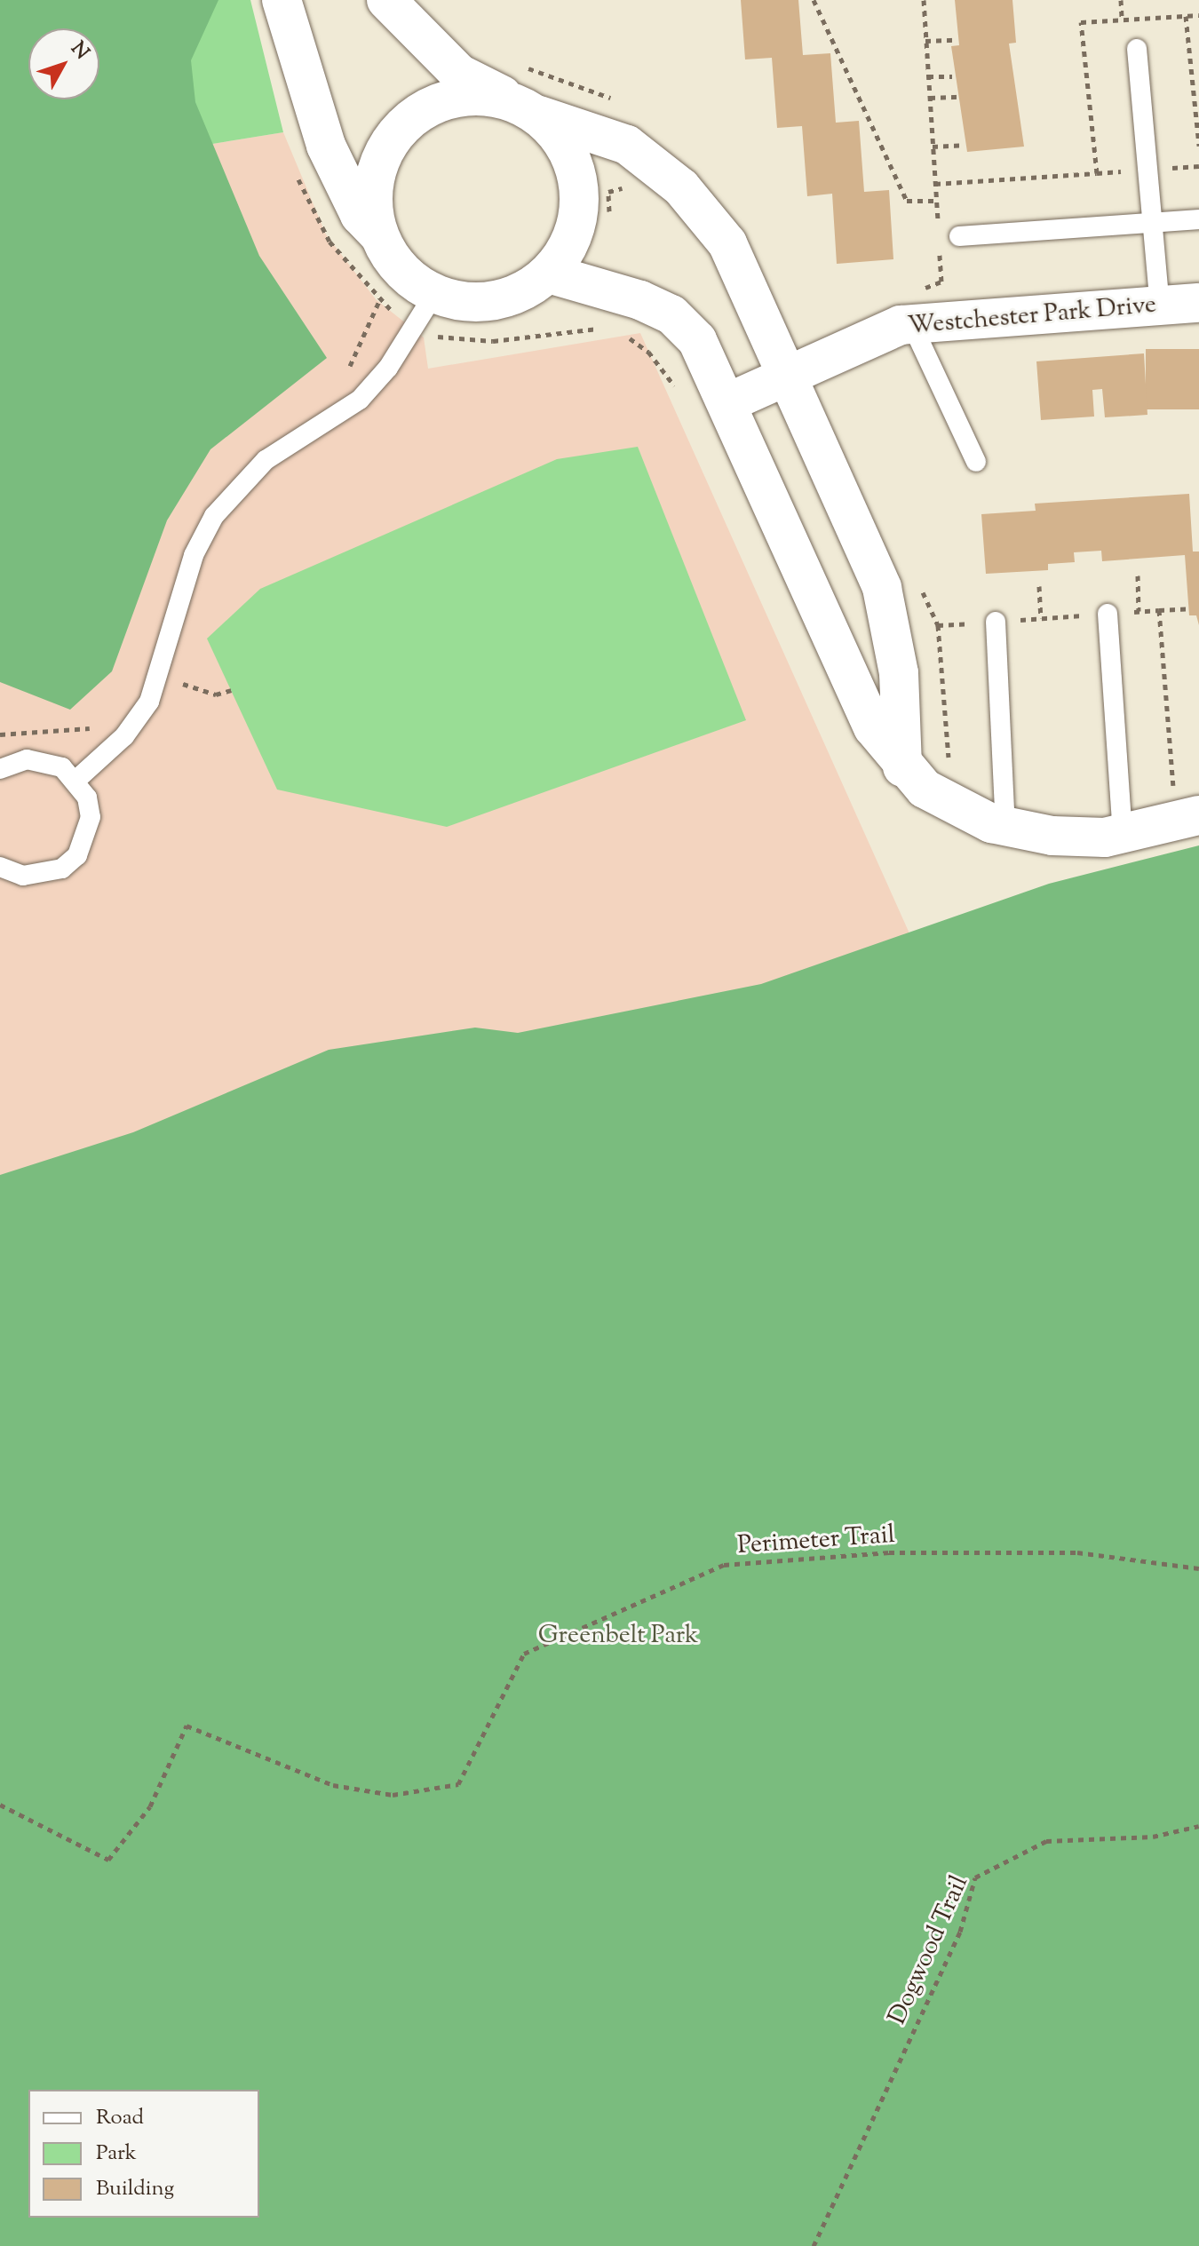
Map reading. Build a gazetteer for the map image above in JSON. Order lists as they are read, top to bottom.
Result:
{
  "streets": {
    "street": ["Westchester Park Drive"],
    "path": ["Perimeter Trail", "Dogwood Trail"]
  },
  "parks": ["Greenbelt Park"],
  "legend": ["Road", "Park", "Building"],
  "north": "top right"
}
